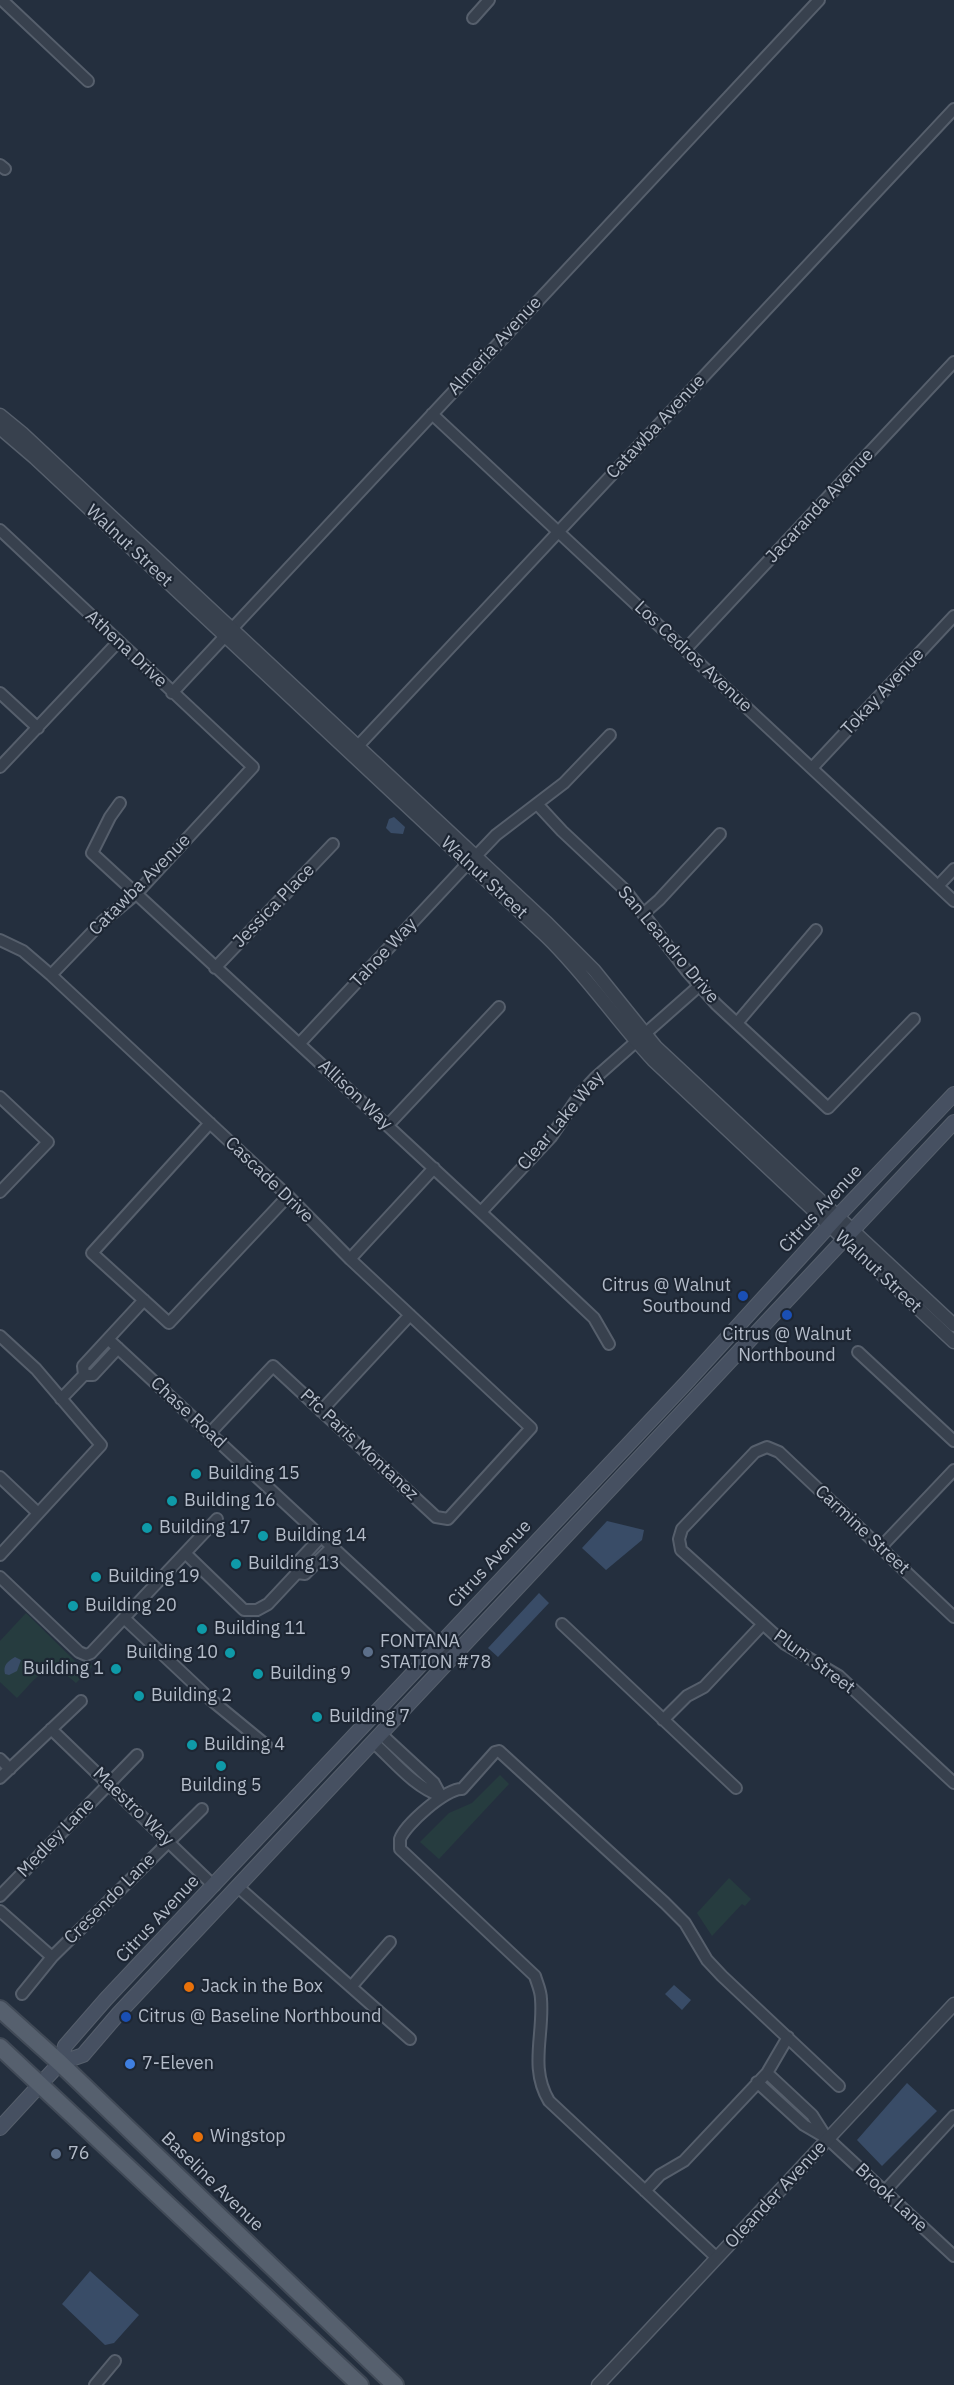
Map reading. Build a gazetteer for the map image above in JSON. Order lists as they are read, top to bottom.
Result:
{
  "streets": {
    "main road": ["Citrus Avenue", "Baseline Avenue"],
    "street": [
      "Almeria Avenue",
      "Catawba Avenue",
      "Jacaranda Avenue",
      "Walnut Street",
      "Athena Drive",
      "Los Cedros Avenue",
      "Tokay Avenue",
      "Jessica Place",
      "San Leandro Drive",
      "Tahoe Way",
      "Allison Way",
      "Clear Lake Way",
      "Cascade Drive",
      "Chase Road",
      "Pfc Paris Montanez",
      "Carmine Street",
      "Plum Street",
      "Maestro Way",
      "Medley Lane",
      "Cresendo Lane",
      "Oleander Avenue",
      "Brook Lane"
    ]
  },
  "crossings": [
    ["Almeria Avenue", "Walnut Street"],
    ["Almeria Avenue", "Athena Drive"],
    ["Almeria Avenue", "Los Cedros Avenue"],
    ["Catawba Avenue", "Walnut Street"],
    ["Catawba Avenue", "Athena Drive"],
    ["Catawba Avenue", "Los Cedros Avenue"],
    ["Catawba Avenue", "Allison Way"],
    ["Catawba Avenue", "Cascade Drive"],
    ["Jacaranda Avenue", "Los Cedros Avenue"],
    ["Walnut Street", "Tahoe Way"],
    ["Walnut Street", "Clear Lake Way"],
    ["Walnut Street", "Citrus Avenue"],
    ["Los Cedros Avenue", "Tokay Avenue"],
    ["Jessica Place", "Allison Way"],
    ["San Leandro Drive", "Tahoe Way"],
    ["San Leandro Drive", "Clear Lake Way"],
    ["Tahoe Way", "Allison Way"],
    ["Allison Way", "Clear Lake Way"],
    ["Cascade Drive", "Pfc Paris Montanez"],
    ["Citrus Avenue", "Chase Road"],
    ["Citrus Avenue", "Maestro Way"],
    ["Citrus Avenue", "Baseline Avenue"],
    ["Chase Road", "Pfc Paris Montanez"],
    ["Carmine Street", "Plum Street"],
    ["Maestro Way", "Medley Lane"],
    ["Maestro Way", "Cresendo Lane"],
    ["Oleander Avenue", "Brook Lane"]
  ],
  "places": [
    "Citrus @ Walnut Soutbound",
    "Citrus @ Walnut Northbound",
    "Building 15",
    "Building 16",
    "Building 17",
    "Building 14",
    "Building 13",
    "Building 19",
    "Building 20",
    "Building 11",
    "FONTANA STATION #78",
    "Building 10",
    "Building 1",
    "Building 9",
    "Building 2",
    "Building 7",
    "Building 4",
    "Building 5",
    "Jack in the Box",
    "Citrus @ Baseline Northbound",
    "7-Eleven",
    "Wingstop",
    "76"
  ]
}
